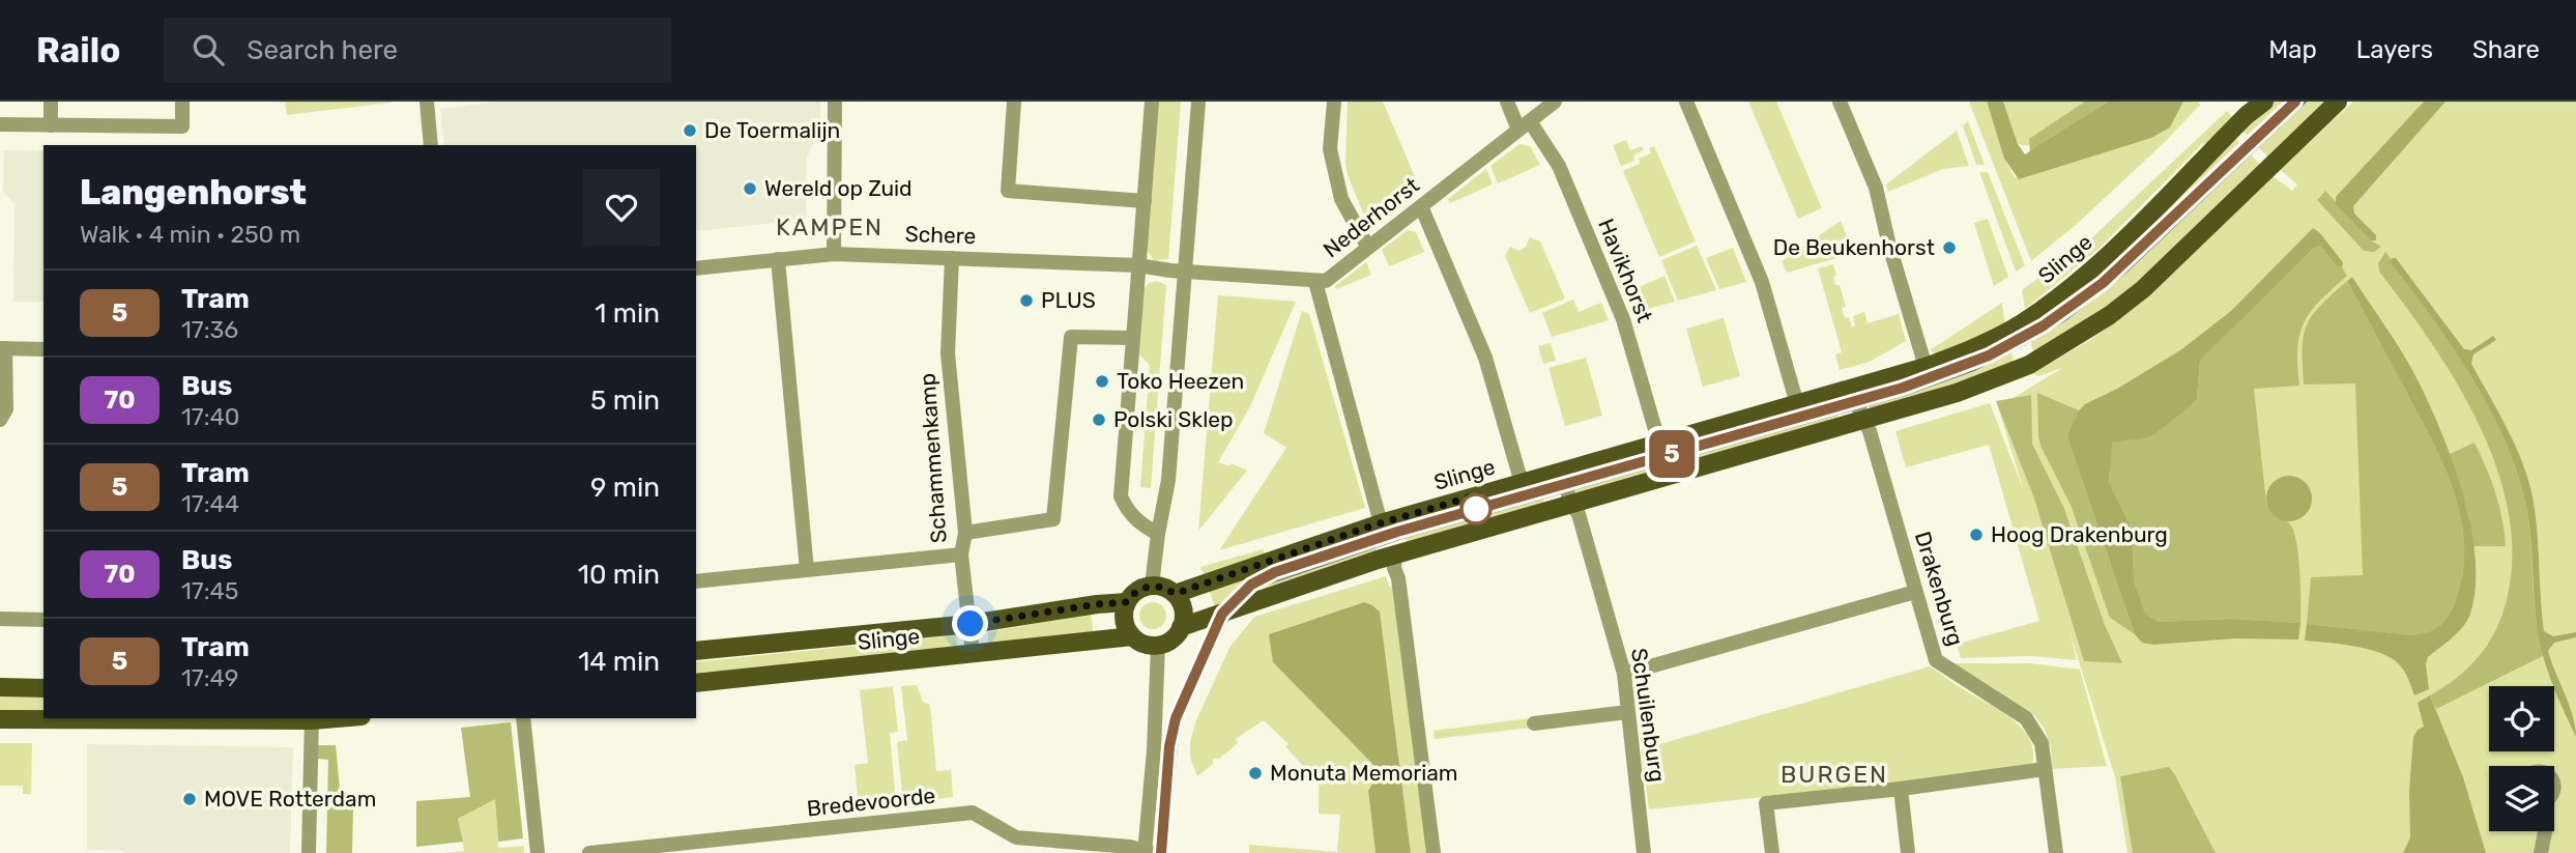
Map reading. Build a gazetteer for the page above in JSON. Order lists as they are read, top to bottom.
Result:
{
  "streets": {
    "main road": ["Slinge"],
    "street": [
      "Nederhorst",
      "Schere",
      "Havikhorst",
      "Schammenkamp",
      "Drakenburg",
      "Schuilenburg",
      "Bredevoorde"
    ]
  },
  "crossings": [
    ["Nederhorst", "Schere"],
    ["Nederhorst", "Havikhorst"],
    ["Schere", "Schammenkamp"],
    ["Slinge", "Havikhorst"],
    ["Slinge", "Schammenkamp"]
  ],
  "districts": ["KAMPEN", "BURGEN"],
  "places": [
    "De Toermalijn",
    "Wereld op Zuid",
    "De Beukenhorst",
    "PLUS",
    "Toko Heezen",
    "Polski Sklep",
    "Hoog Drakenburg",
    "Monuta Memoriam",
    "MOVE Rotterdam"
  ],
  "lines": ["tram line 5"],
  "page": {
    "header": "Railo",
    "search": "Search here",
    "nav": ["Map", "Layers", "Share"],
    "on_map": "5",
    "heading": ["Langenhorst", "Walk · 4 min · 250 m"],
    "list": [
      {
        "mark": "5",
        "name": "Tram",
        "note": "17:36",
        "value": "1 min"
      },
      {
        "mark": "70",
        "name": "Bus",
        "note": "17:40",
        "value": "5 min"
      },
      {
        "mark": "5",
        "name": "Tram",
        "note": "17:44",
        "value": "9 min"
      },
      {
        "mark": "70",
        "name": "Bus",
        "note": "17:45",
        "value": "10 min"
      },
      {
        "mark": "5",
        "name": "Tram",
        "note": "17:49",
        "value": "14 min"
      }
    ]
  }
}
